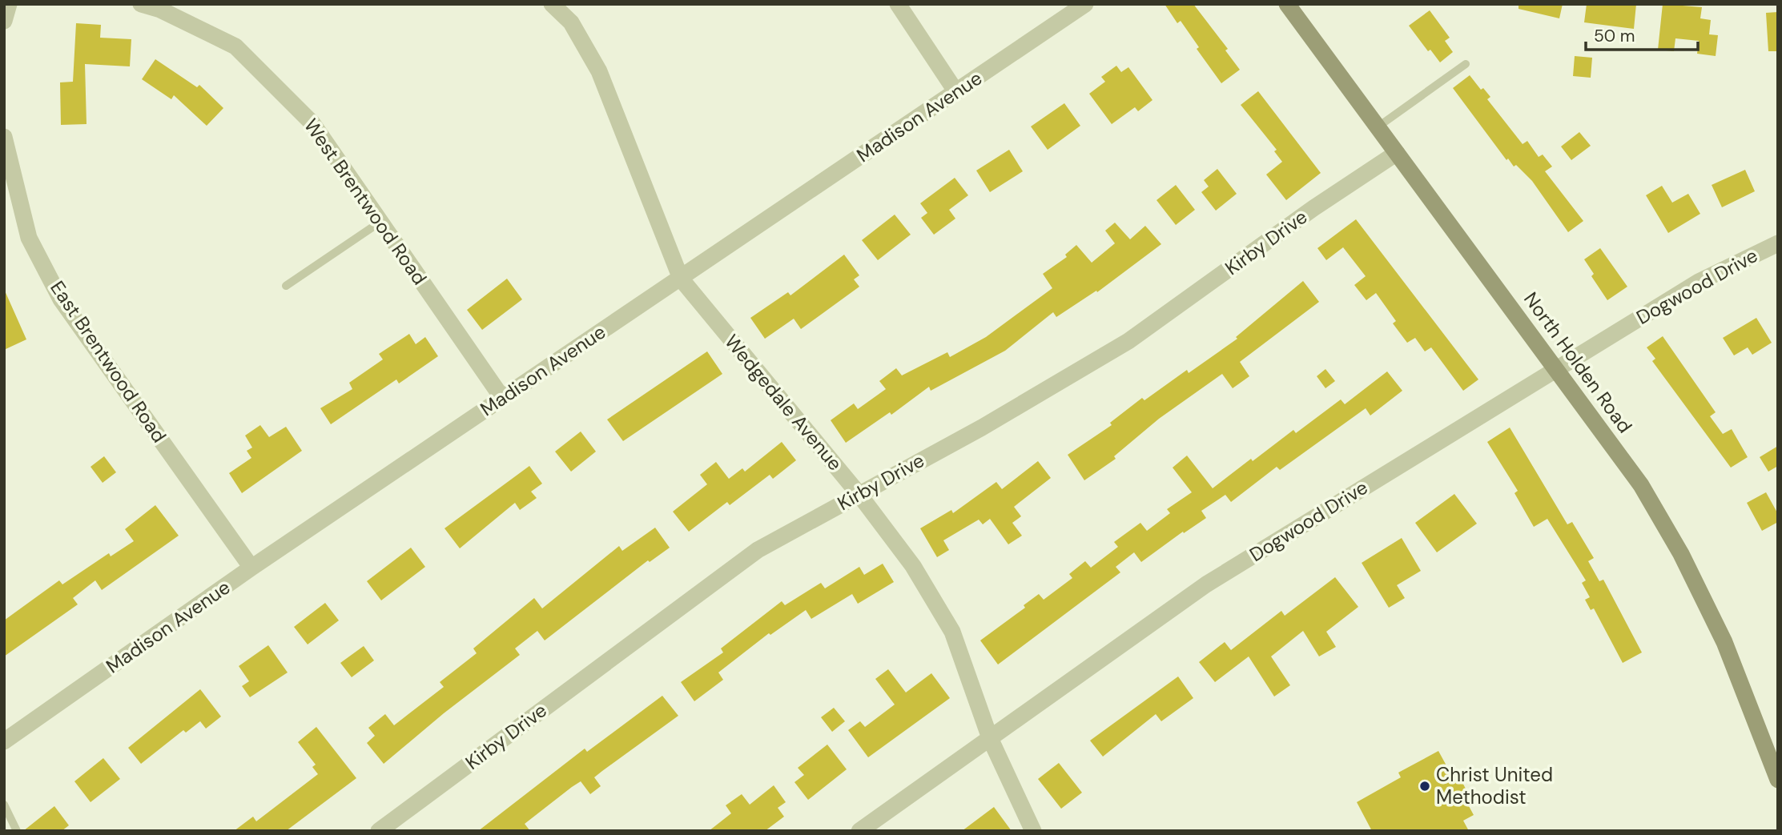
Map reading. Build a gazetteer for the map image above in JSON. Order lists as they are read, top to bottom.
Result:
{
  "streets": {
    "main road": ["North Holden Road"],
    "street": [
      "Madison Avenue",
      "West Brentwood Road",
      "Kirby Drive",
      "Dogwood Drive",
      "East Brentwood Road",
      "Wedgedale Avenue"
    ]
  },
  "crossings": [
    ["Madison Avenue", "West Brentwood Road"],
    ["Madison Avenue", "East Brentwood Road"],
    ["Madison Avenue", "Wedgedale Avenue"],
    ["Kirby Drive", "North Holden Road"],
    ["Kirby Drive", "Wedgedale Avenue"],
    ["Dogwood Drive", "North Holden Road"],
    ["Dogwood Drive", "Wedgedale Avenue"]
  ],
  "places": ["Christ United Methodist"],
  "scale_bar": "50 m"
}
